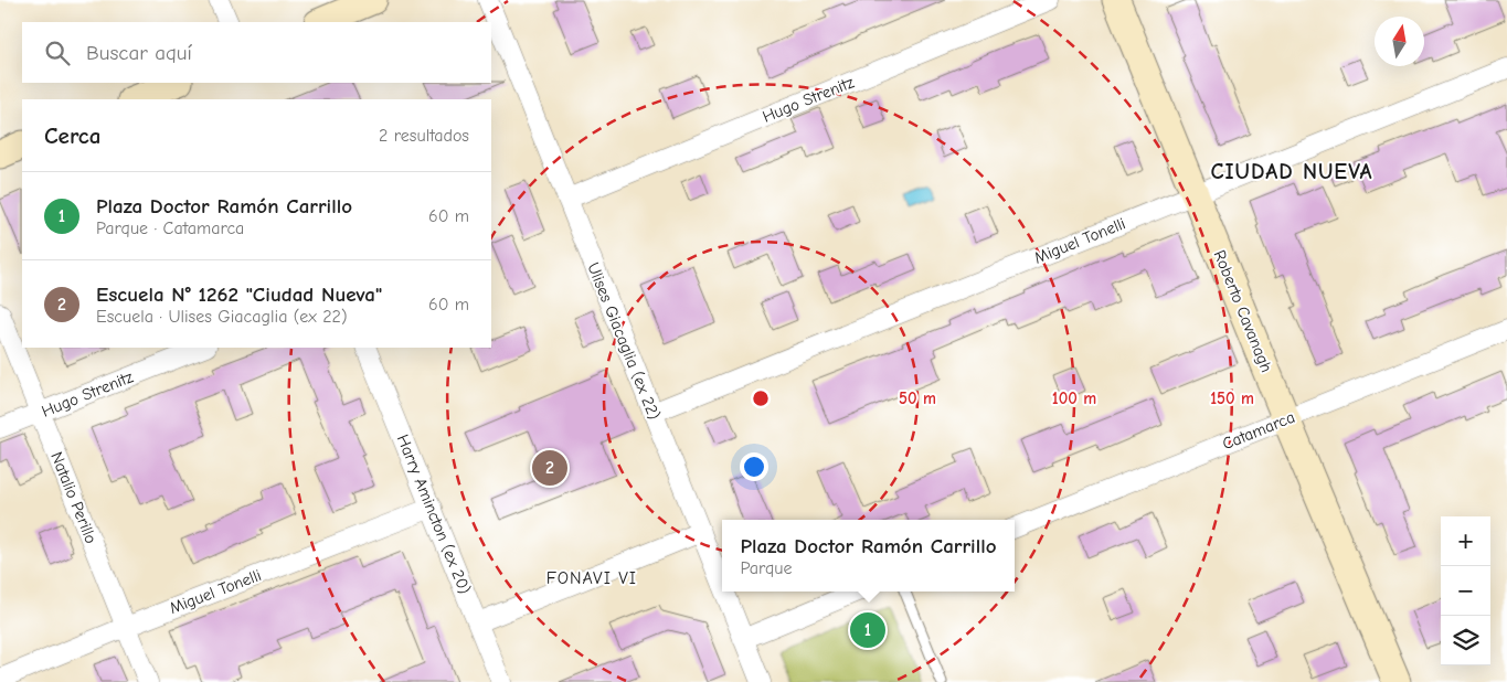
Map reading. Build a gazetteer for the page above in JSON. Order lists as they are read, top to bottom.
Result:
{
  "streets": {
    "main road": ["Roberto Cavanagh"],
    "street": [
      "Hugo Strenitz",
      "Miguel Tonelli",
      "Ulises Giacaglia (ex 22)",
      "Catamarca",
      "Natalio Perillo",
      "Harry Amincton (ex 20)"
    ]
  },
  "crossings": [
    ["Hugo Strenitz", "Ulises Giacaglia (ex 22)"],
    ["Hugo Strenitz", "Natalio Perillo"],
    ["Miguel Tonelli", "Roberto Cavanagh"],
    ["Miguel Tonelli", "Ulises Giacaglia (ex 22)"],
    ["Miguel Tonelli", "Natalio Perillo"],
    ["Miguel Tonelli", "Harry Amincton (ex 20)"],
    ["Roberto Cavanagh", "Catamarca"]
  ],
  "districts": ["CIUDAD NUEVA", "FONAVI VI"],
  "north": "top",
  "page": {
    "search": "Buscar aquí",
    "heading": ["Cerca", "2 resultados"],
    "list": [
      {
        "mark": "1",
        "name": "Plaza Doctor Ramón Carrillo",
        "note": "Parque · Catamarca",
        "value": "60 m"
      },
      {
        "mark": "2",
        "name": "Escuela N° 1262 \"Ciudad Nueva\"",
        "note": "Escuela · Ulises Giacaglia (ex 22)",
        "value": "60 m"
      }
    ],
    "pins": ["2", "1"],
    "map_buttons": ["+", "−"],
    "popup": ["Plaza Doctor Ramón Carrillo", "Parque"]
  },
  "rings": ["50 m", "100 m", "150 m"]
}
